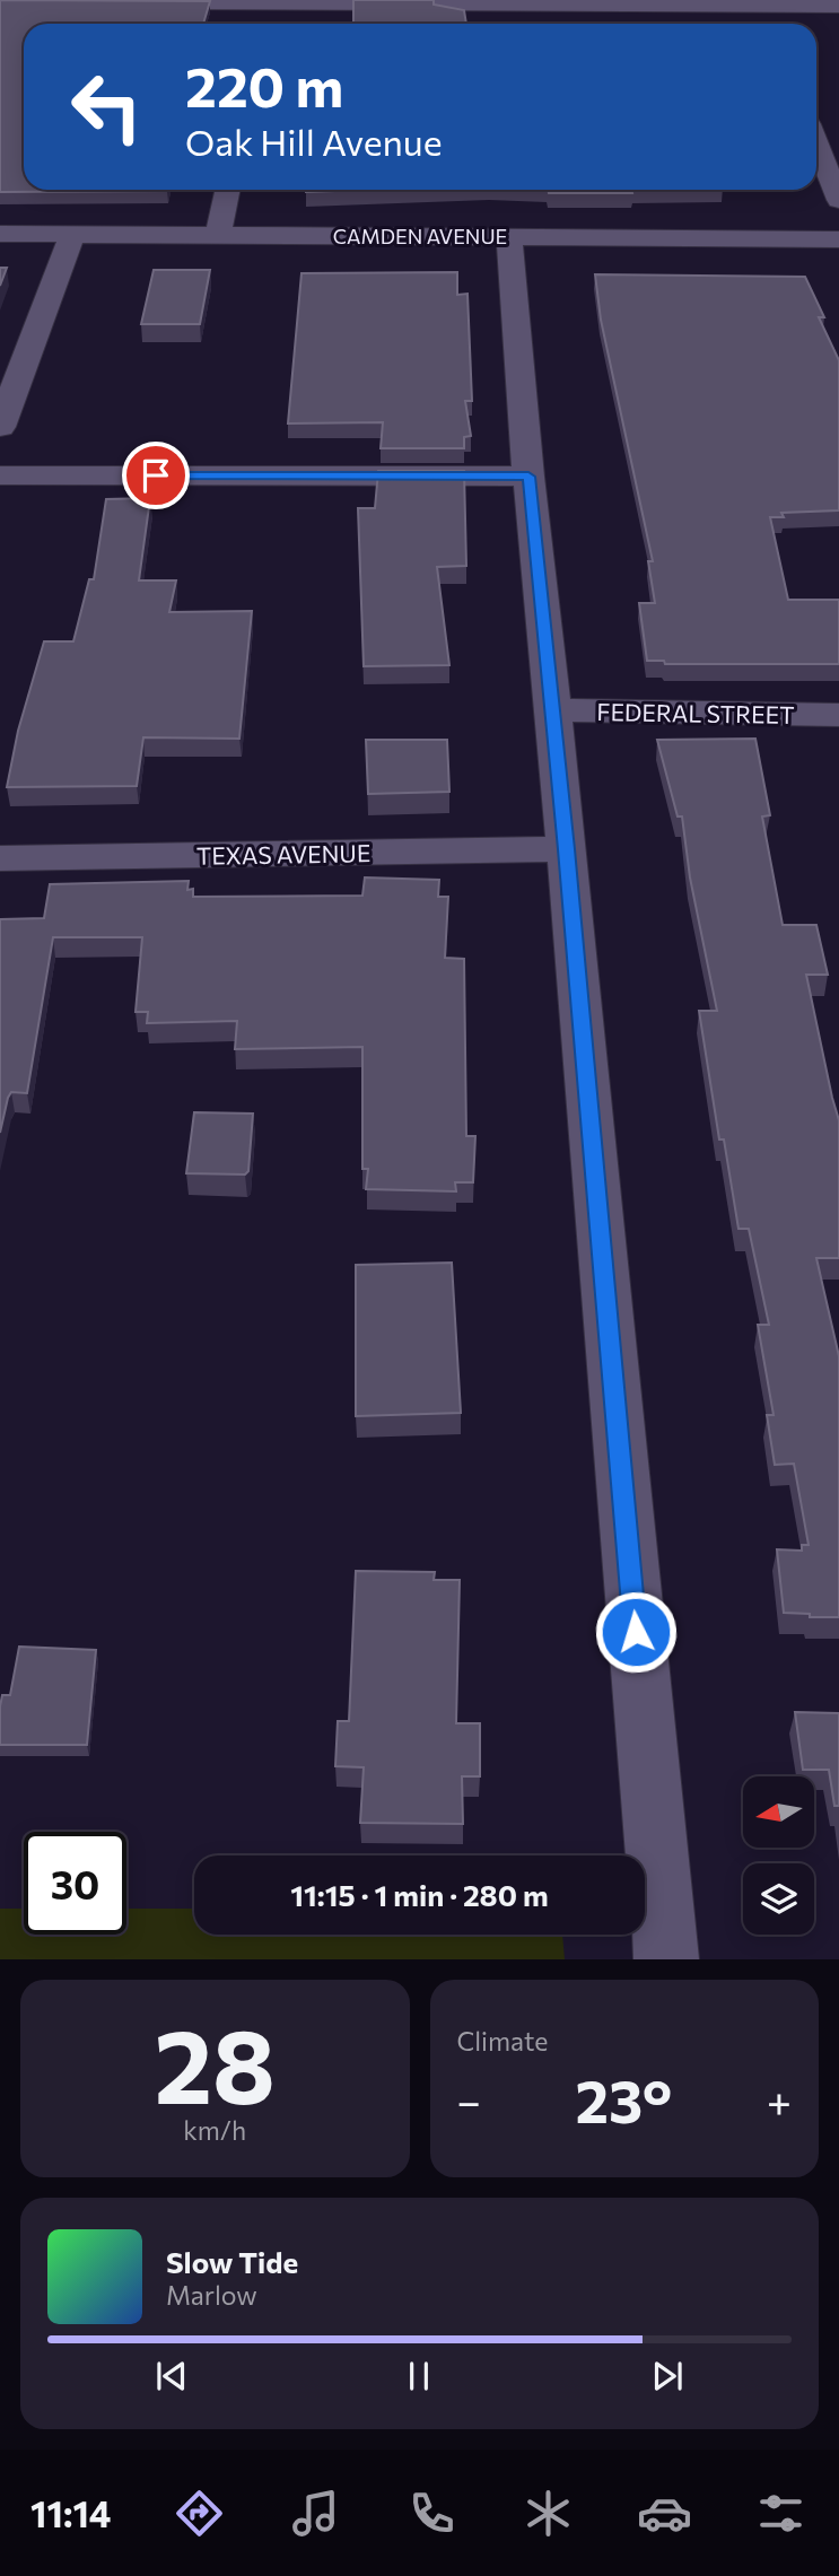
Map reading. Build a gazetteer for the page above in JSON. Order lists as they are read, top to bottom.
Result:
{
  "streets": {
    "street": ["CAMDEN AVENUE", "FEDERAL STREET", "TEXAS AVENUE"]
  },
  "north": "left",
  "page": {
    "turn": ["220 m", "Oak Hill Avenue"],
    "limit": "30",
    "trip": "11:15 · 1 min · 280 m",
    "tile": [
      ["28", "km/h"],
      "Climate"
    ],
    "heat": ["−", "23°", "+"],
    "song": ["Slow Tide", "Marlow"],
    "tabs": "11:14"
  }
}
